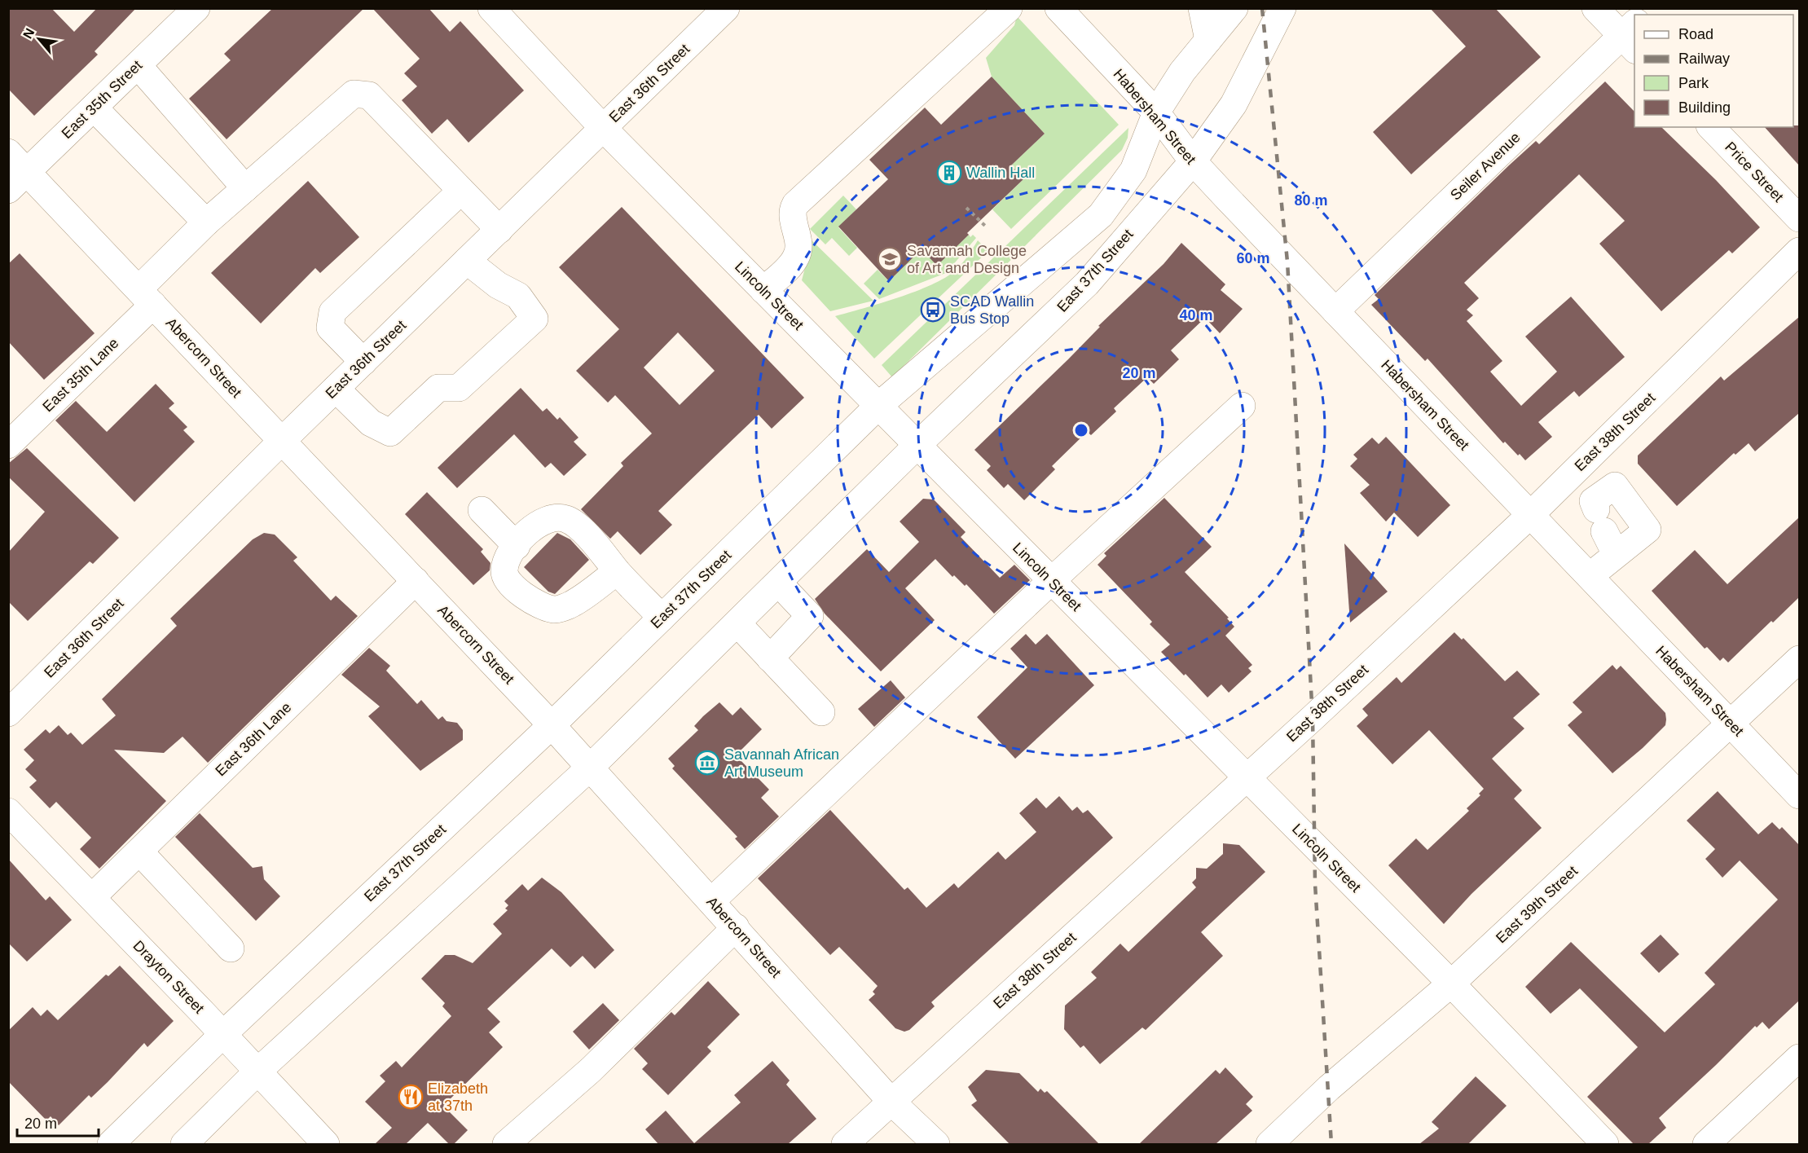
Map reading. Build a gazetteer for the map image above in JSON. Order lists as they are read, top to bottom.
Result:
{
  "streets": {
    "street": [
      "East 36th Street",
      "East 35th Street",
      "Habersham Street",
      "Seiler Avenue",
      "Price Street",
      "East 37th Street",
      "Lincoln Street",
      "Abercorn Street",
      "East 35th Lane",
      "East 38th Street",
      "East 36th Lane",
      "East 39th Street",
      "Drayton Street"
    ]
  },
  "crossings": [
    ["East 36th Street", "Lincoln Street"],
    ["East 36th Street", "Abercorn Street"],
    ["East 35th Street", "Abercorn Street"],
    ["Habersham Street", "Seiler Avenue"],
    ["Habersham Street", "East 37th Street"],
    ["Habersham Street", "East 38th Street"],
    ["Habersham Street", "East 39th Street"],
    ["East 37th Street", "Lincoln Street"],
    ["East 37th Street", "Abercorn Street"],
    ["East 37th Street", "Drayton Street"],
    ["Lincoln Street", "East 38th Street"],
    ["Lincoln Street", "East 39th Street"],
    ["Abercorn Street", "East 35th Lane"],
    ["Abercorn Street", "East 38th Street"],
    ["Abercorn Street", "East 36th Lane"],
    ["East 36th Lane", "Drayton Street"]
  ],
  "places": {
    "building": ["Wallin Hall"],
    "school or university": ["Savannah College of Art and Design"],
    "bus stop": ["SCAD Wallin Bus Stop"],
    "museum": ["Savannah African Art Museum"],
    "restaurant": ["Elizabeth at 37th"]
  },
  "legend": [
    "Road",
    "Railway",
    "Park",
    "Building"
  ],
  "scale_bar": "20 m",
  "north": "top left",
  "rings": [
    "80 m",
    "60 m",
    "40 m",
    "20 m"
  ]
}
